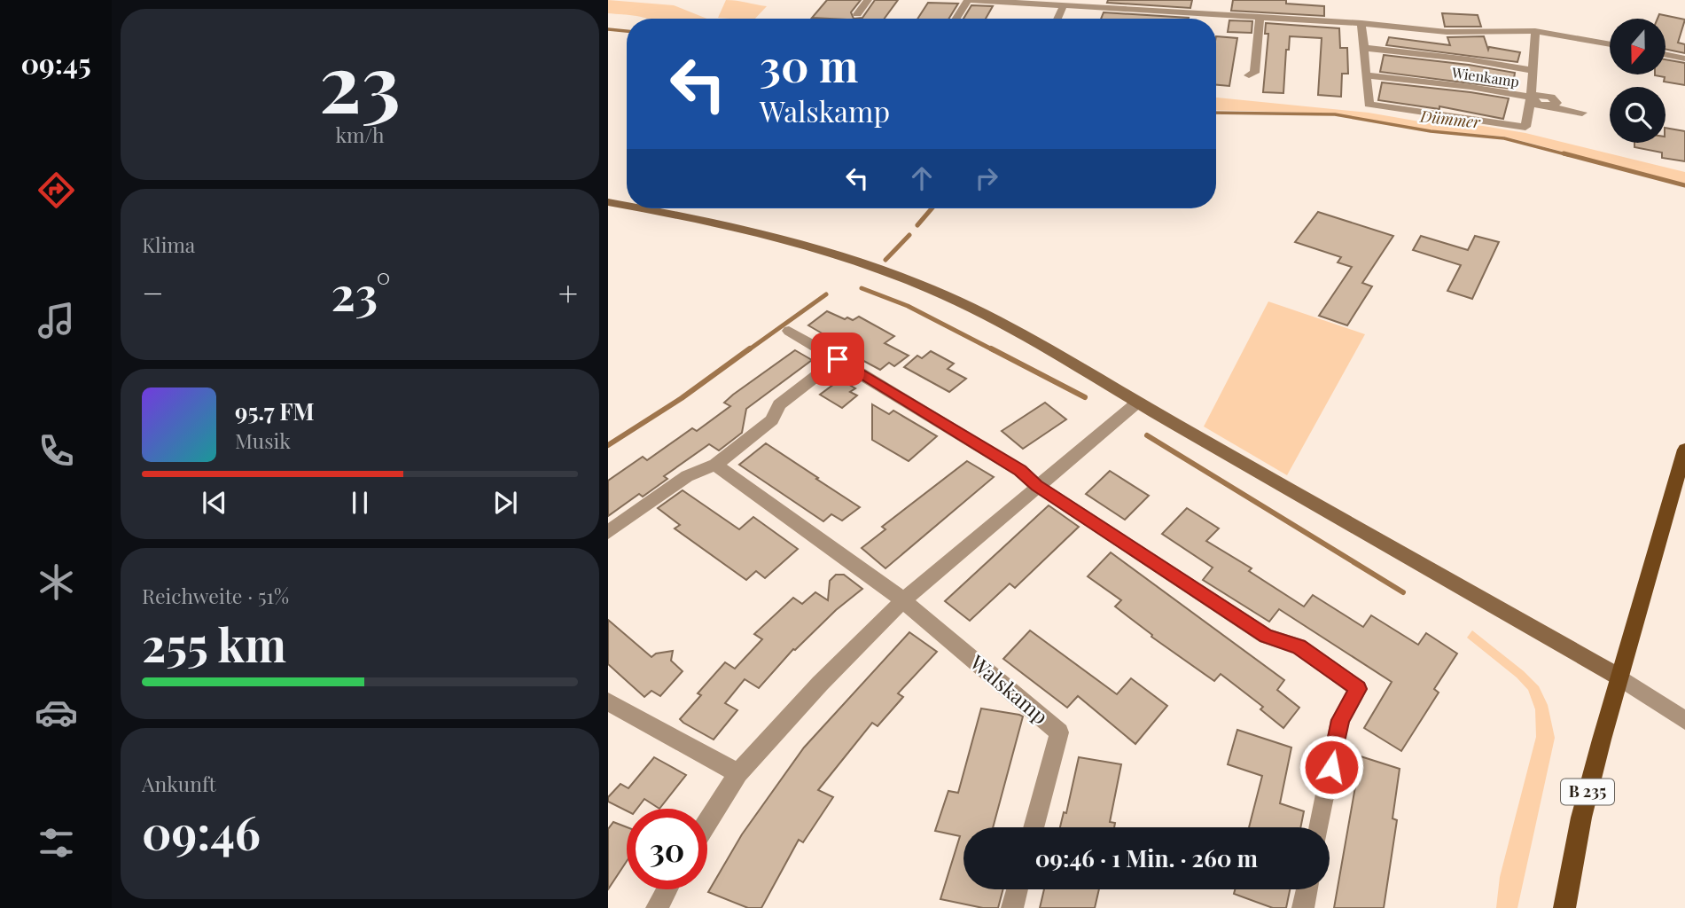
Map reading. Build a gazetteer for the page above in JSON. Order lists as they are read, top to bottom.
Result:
{
  "streets": {
    "main road": ["B 235"],
    "street": ["Wienkamp", "Walskamp"]
  },
  "water": ["Dümmer"],
  "north": "bottom",
  "page": {
    "tabs": "09:45",
    "tile": [
      ["23", "km/h"],
      "Klima",
      ["Reichweite · 51%", "255 km"],
      ["Ankunft", "09:46"]
    ],
    "turn": ["30 m", "Walskamp"],
    "heat": ["−", "23°", "+"],
    "song": ["95.7 FM", "Musik"],
    "limit": "30",
    "trip": "09:46 · 1 Min. · 260 m"
  }
}
